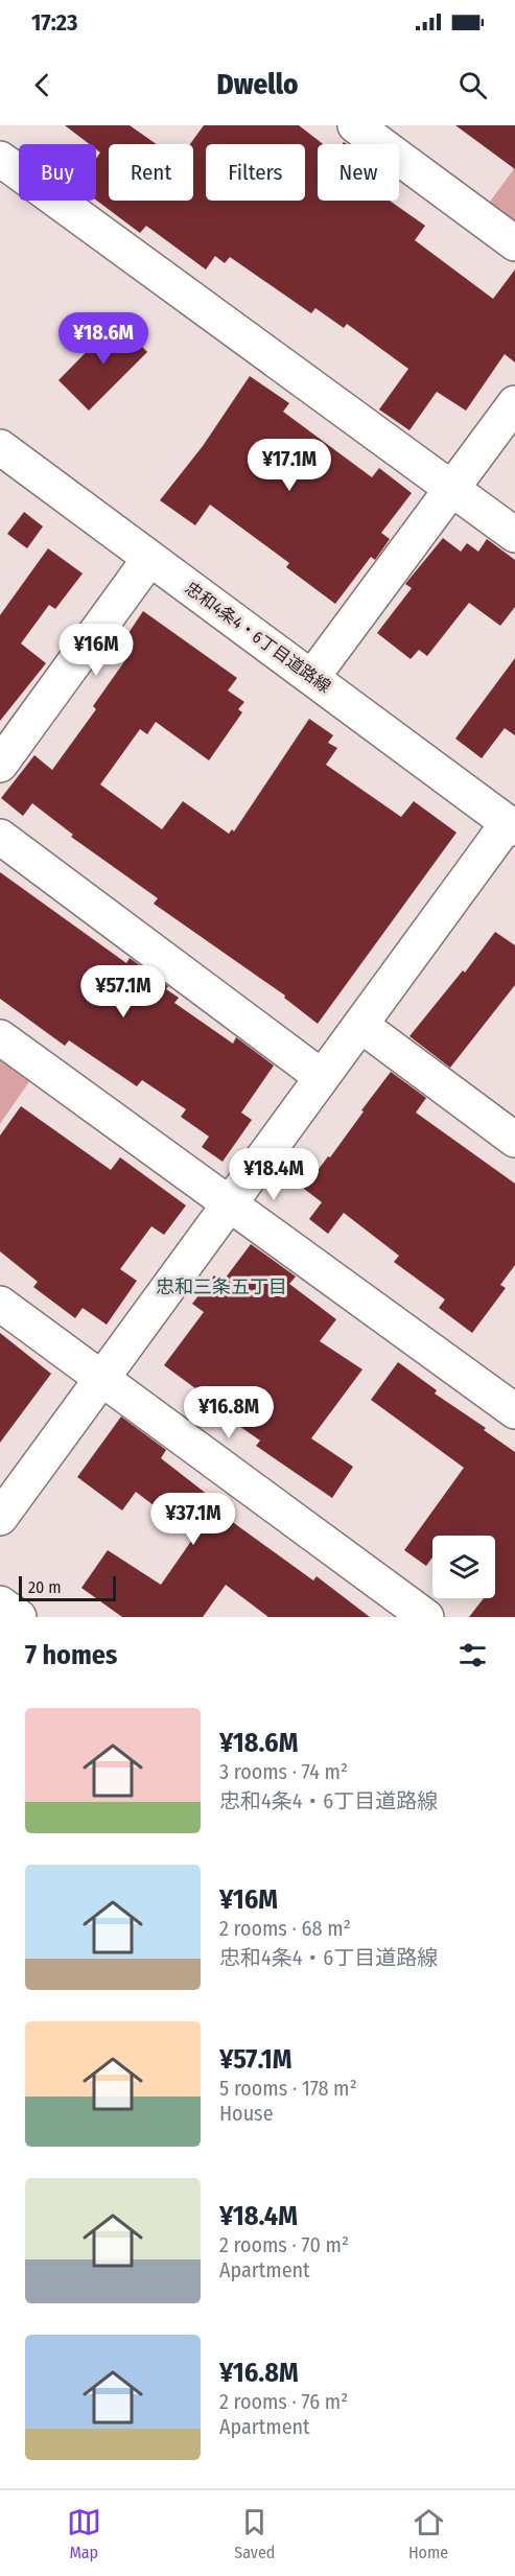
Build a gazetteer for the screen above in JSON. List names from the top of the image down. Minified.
{"streets":{"street":["忠和4条4・6丁目道路線"]},"districts":["忠和三条五丁目"],"scale_bar":"20 m","page":{"status":"17:23","header":"Dwello","chip":["Buy","Rent","Filters","New"],"price":["¥18.6M","¥17.1M","¥16M","¥57.1M","¥18.4M","¥16.8M","¥37.1M"],"scale":"20 m","heading":"7 homes","list":[{"name":"¥18.6M","note":"3 rooms · 74 m² · 忠和4条4・6丁目道路線"},{"name":"¥16M","note":"2 rooms · 68 m² · 忠和4条4・6丁目道路線"},{"name":"¥57.1M","note":"5 rooms · 178 m² · House"},{"name":"¥18.4M","note":"2 rooms · 70 m² · Apartment"},{"name":"¥16.8M","note":"2 rooms · 76 m² · Apartment"}],"tabs":["Map","Saved","Home"]}}
